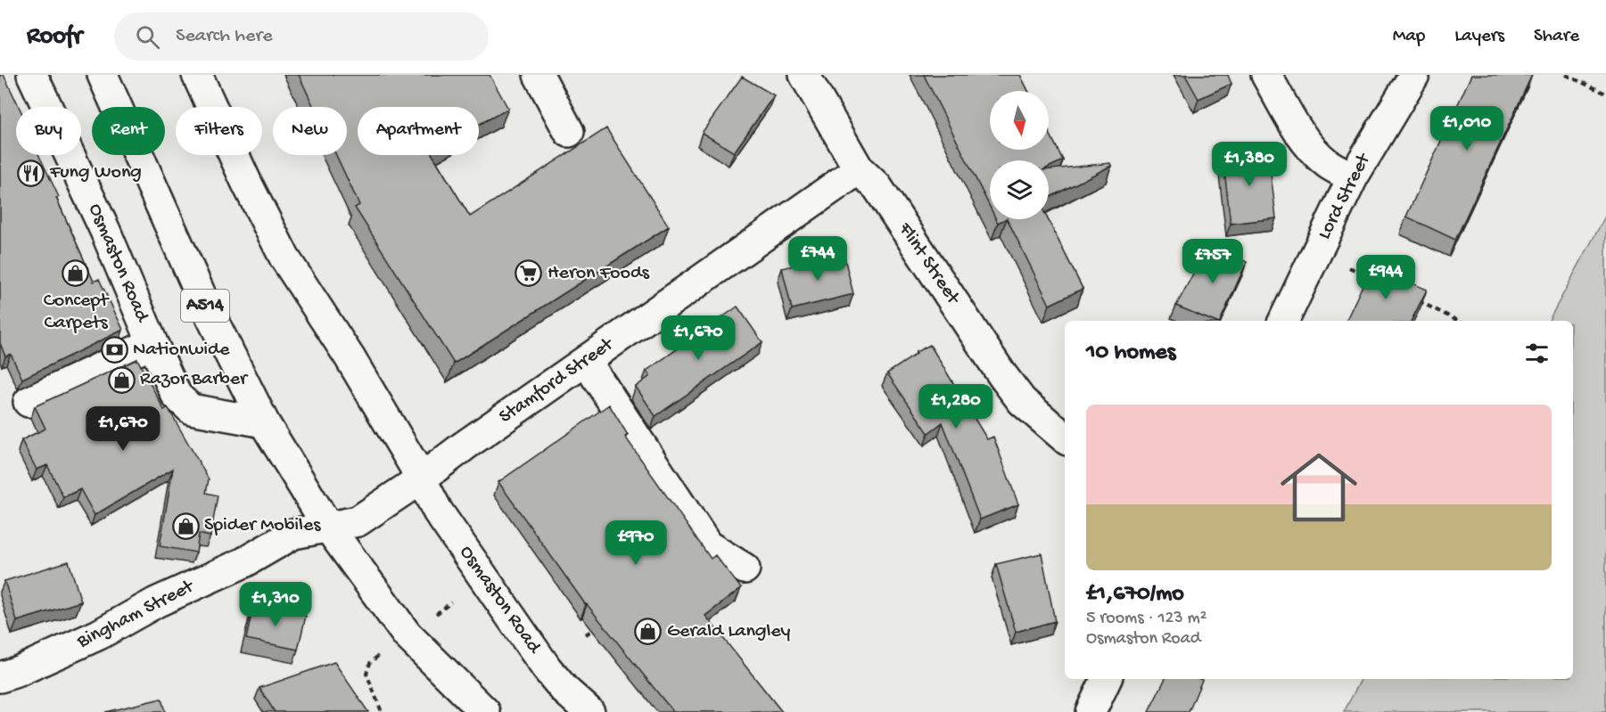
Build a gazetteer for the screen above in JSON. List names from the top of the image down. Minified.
{"streets":{"street":["Lord Street","Osmaston Road","Flint Street","A514","Stamford Street","Bingham Street"]},"crossings":[["Osmaston Road","A514"],["Osmaston Road","Stamford Street"],["Flint Street","Stamford Street"],["A514","Stamford Street"],["A514","Bingham Street"],["Stamford Street","Bingham Street"]],"places":{"restaurant":["Fung Wong"],"shop":["Concept Carpets","Razor Barber","Spider Mobiles","Gerald Langley"],"supermarket":["Heron Foods"],"bank":["Nationwide"]},"north":"bottom","page":{"header":"Roofr","search":"Search here","nav":["Map","Layers","Share"],"price":["£1,010","£1,380","£744","£757","£944","£1,670","£1,280","£1,670","£970","£1,310"],"chip":["Buy","Rent","Filters","New","Apartment"],"heading":"10 homes","list":[{"name":"£1,670/mo","note":"5 rooms · 123 m² · Osmaston Road"}]}}
